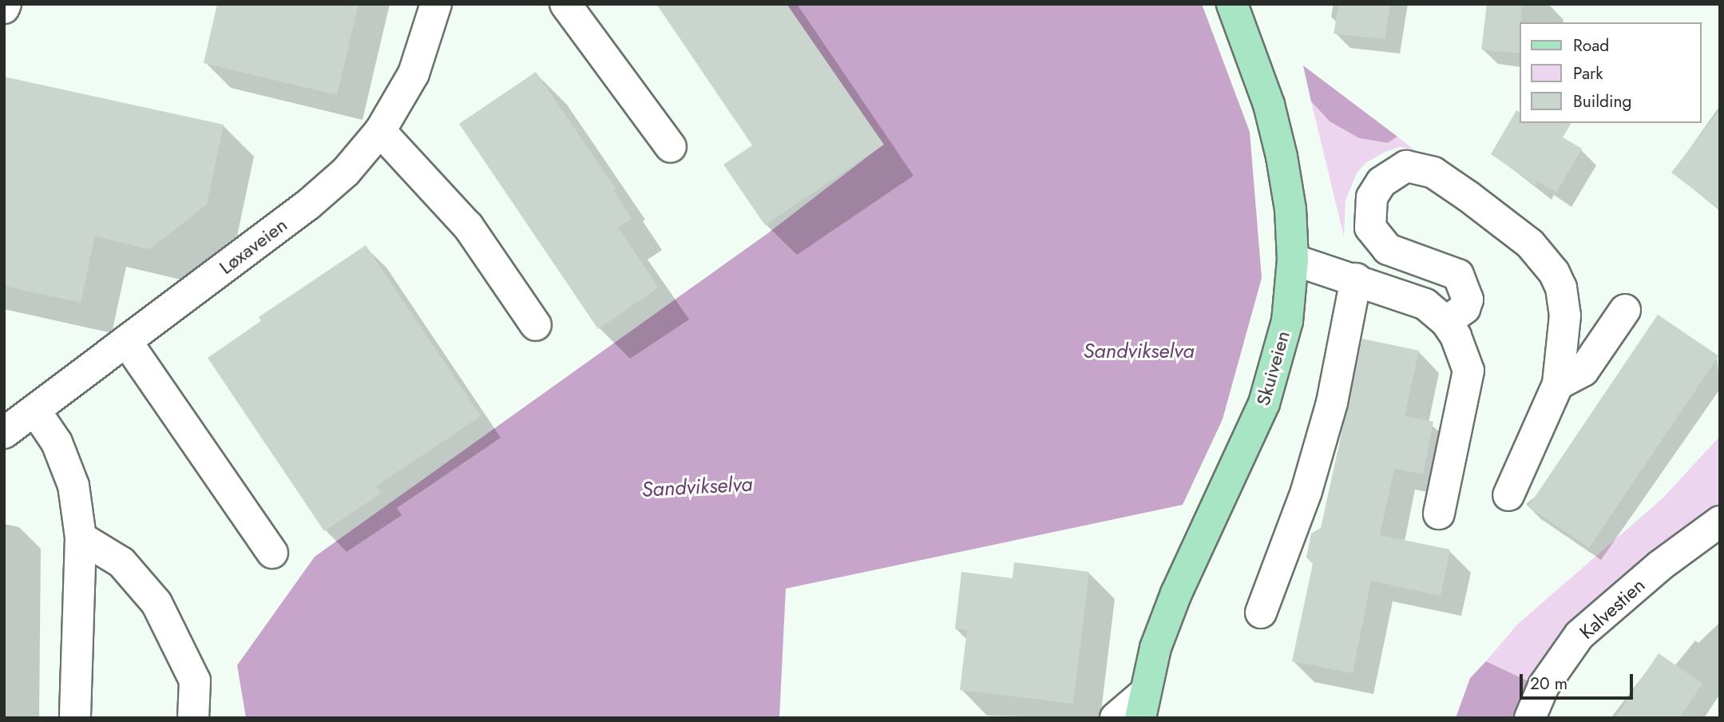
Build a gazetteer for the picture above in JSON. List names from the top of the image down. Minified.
{"streets":{"main road":["Skuiveien"],"street":["Løxaveien","Kalvestien"]},"water":["Sandvikselva"],"legend":["Road","Park","Building"],"scale_bar":"20 m"}
